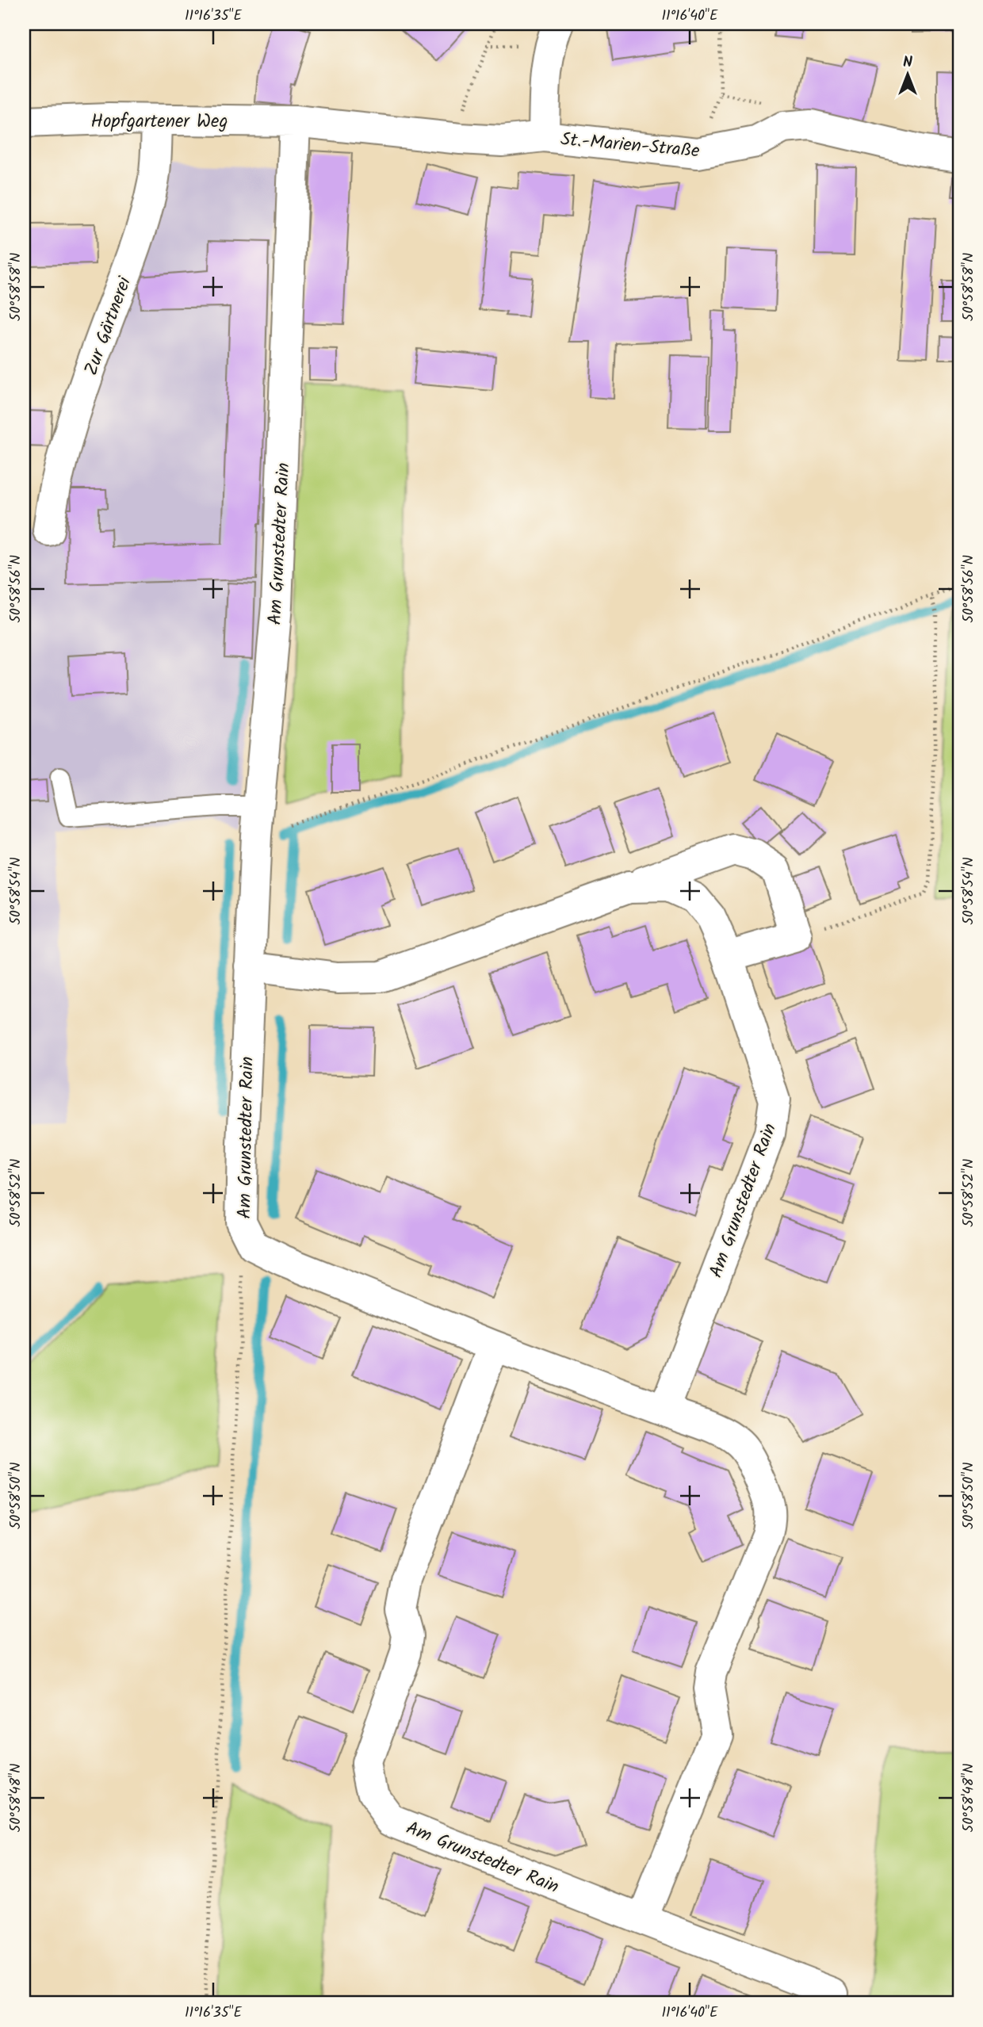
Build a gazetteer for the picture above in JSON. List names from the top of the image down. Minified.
{"streets":{"street":["Hopfgartener Weg","St.-Marien-Straße","Zur Gärtnerei","Am Grunstedter Rain"]},"crossings":[["Hopfgartener Weg","St.-Marien-Straße"],["Hopfgartener Weg","Zur Gärtnerei"],["Hopfgartener Weg","Am Grunstedter Rain"],["St.-Marien-Straße","Am Grunstedter Rain"]],"north":"top","coordinates":["11°16'35\"E","11°16'40\"E","50°58'58\"N","50°58'56\"N","50°58'54\"N","50°58'52\"N","50°58'50\"N","50°58'48\"N"]}
